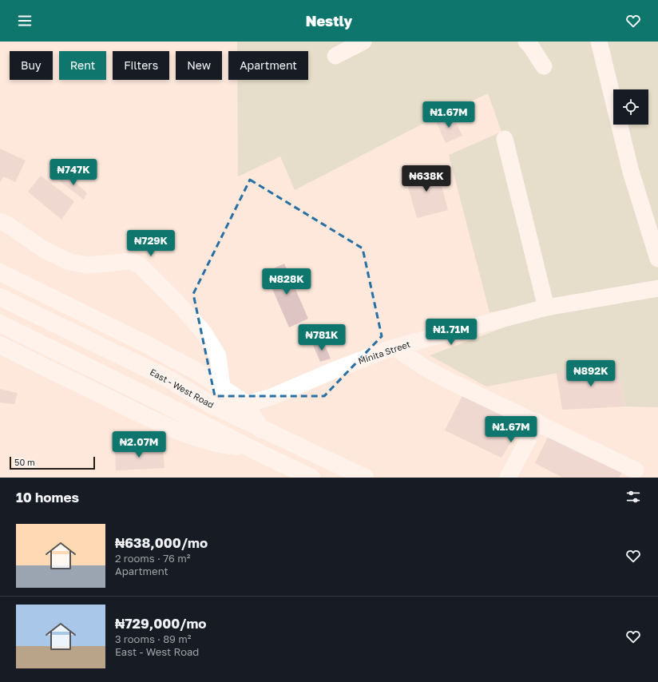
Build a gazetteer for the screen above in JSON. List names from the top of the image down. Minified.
{"streets":{"main road":["East - West Road"],"street":["Minita Street"]},"scale_bar":"50 m","page":{"header":"Nestly","chip":["Buy","Rent","Filters","New","Apartment"],"price":["₦1.67M","₦747K","₦638K","₦729K","₦828K","₦1.71M","₦781K","₦892K","₦1.67M","₦2.07M"],"scale":"50 m","heading":"10 homes","list":[{"name":"₦638,000/mo","note":"2 rooms · 76 m² · Apartment"},{"name":"₦729,000/mo","note":"3 rooms · 89 m² · East - West Road"}]}}
